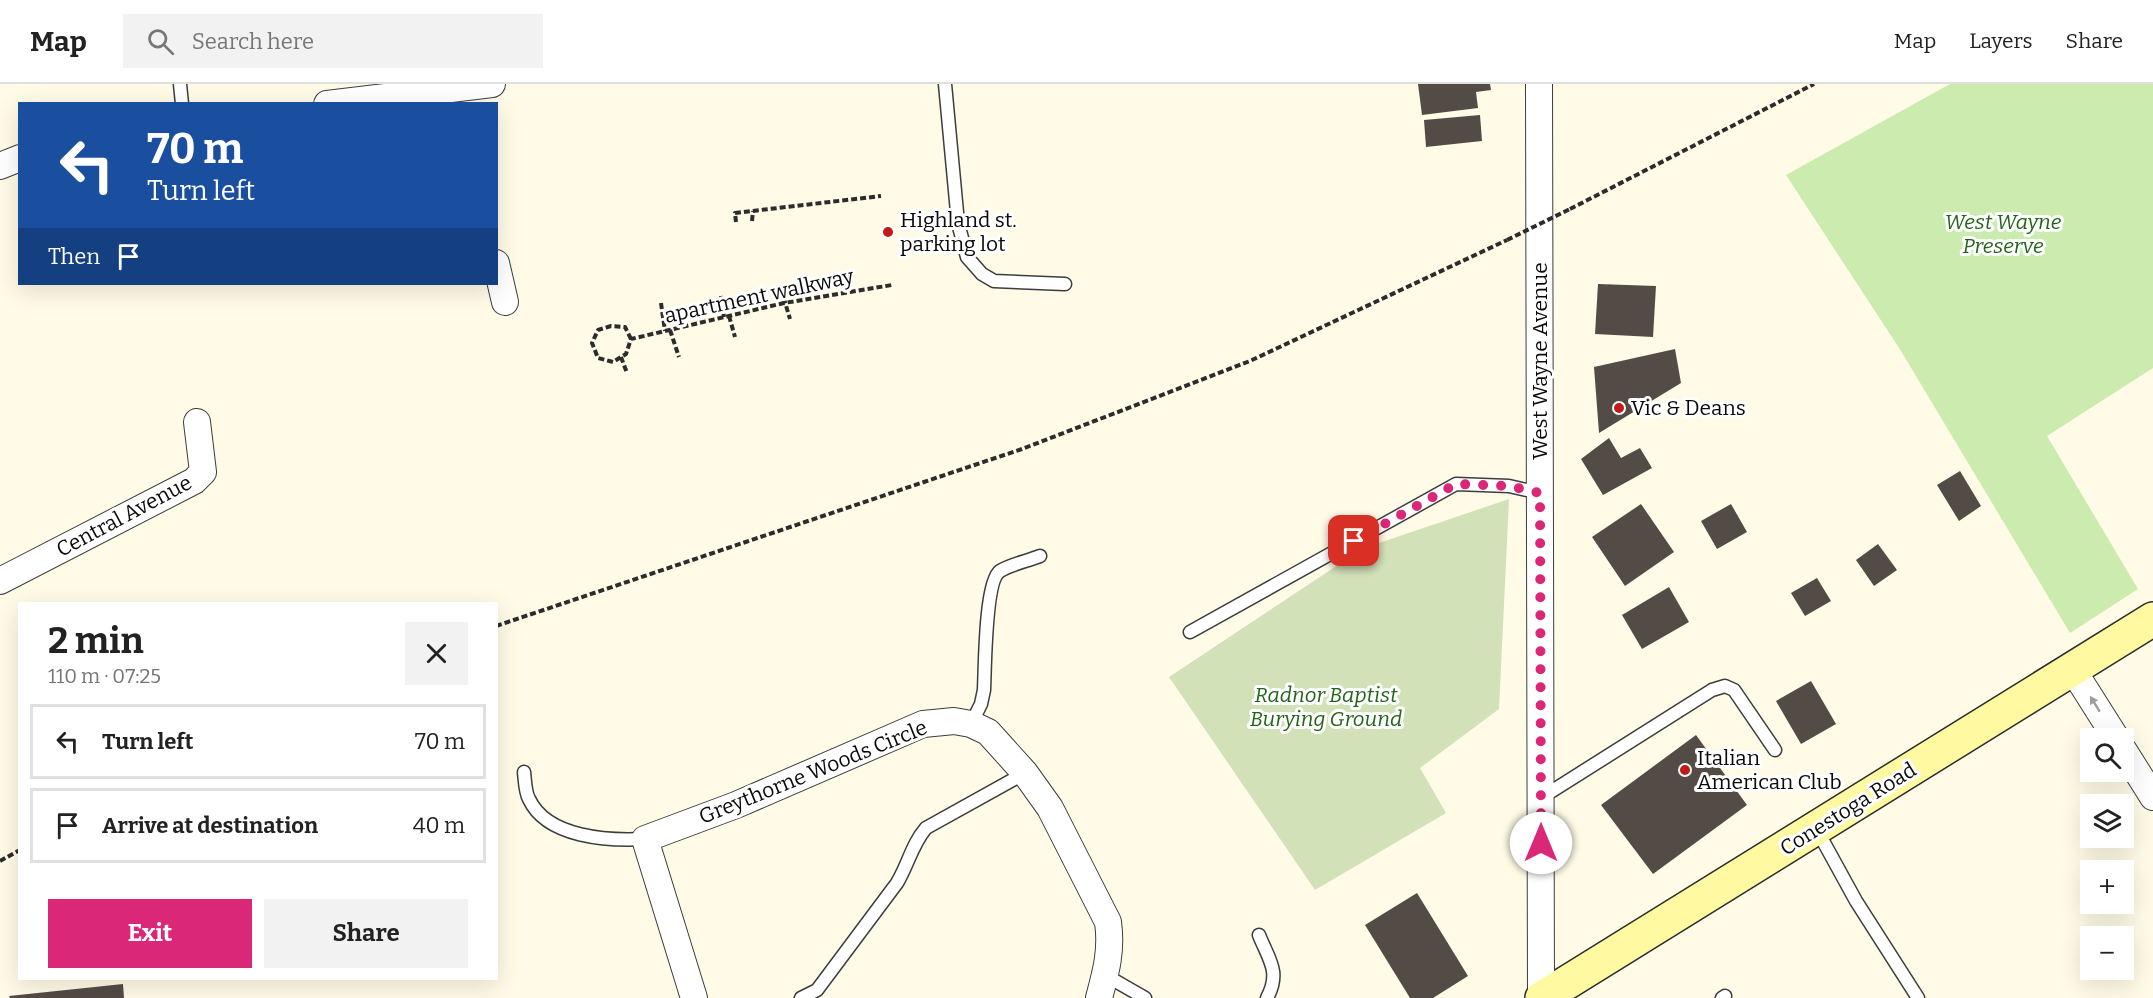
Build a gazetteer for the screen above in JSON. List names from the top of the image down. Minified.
{"streets":{"main road":["Conestoga Road"],"street":["West Wayne Avenue","Central Avenue","Greythorne Woods Circle"],"path":["apartment walkway"]},"crossings":[["West Wayne Avenue","Conestoga Road"]],"parks":["West Wayne Preserve","Radnor Baptist Burying Ground"],"places":["Highland st. parking lot","Vic & Deans","Italian American Club"],"page":{"header":"Map","search":"Search here","nav":["Map","Layers","Share"],"turn":["70 m","Turn left"],"then":"Then","heading":["2 min","110 m · 07:25"],"list":[{"name":"Turn left","value":"70 m"},{"name":"Arrive at destination","value":"40 m"}],"map_buttons":["+","−"],"buttons":["Exit","Share"]}}
